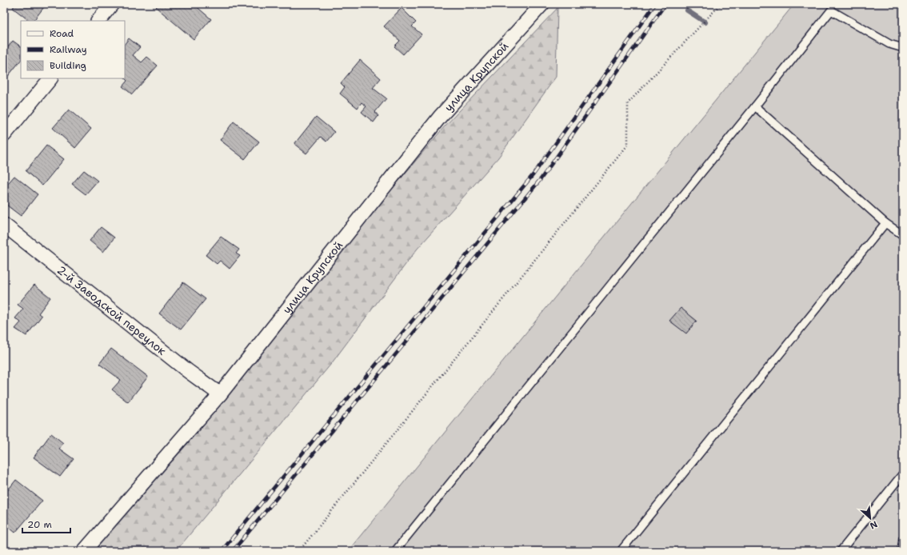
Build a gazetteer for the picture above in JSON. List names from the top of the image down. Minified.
{"streets":{"street":["улица Крупской","2-й Заводской переулок"]},"crossings":[["улица Крупской","2-й Заводской переулок"]],"legend":["Road","Railway","Building"],"scale_bar":"20 m","north":"bottom right"}
